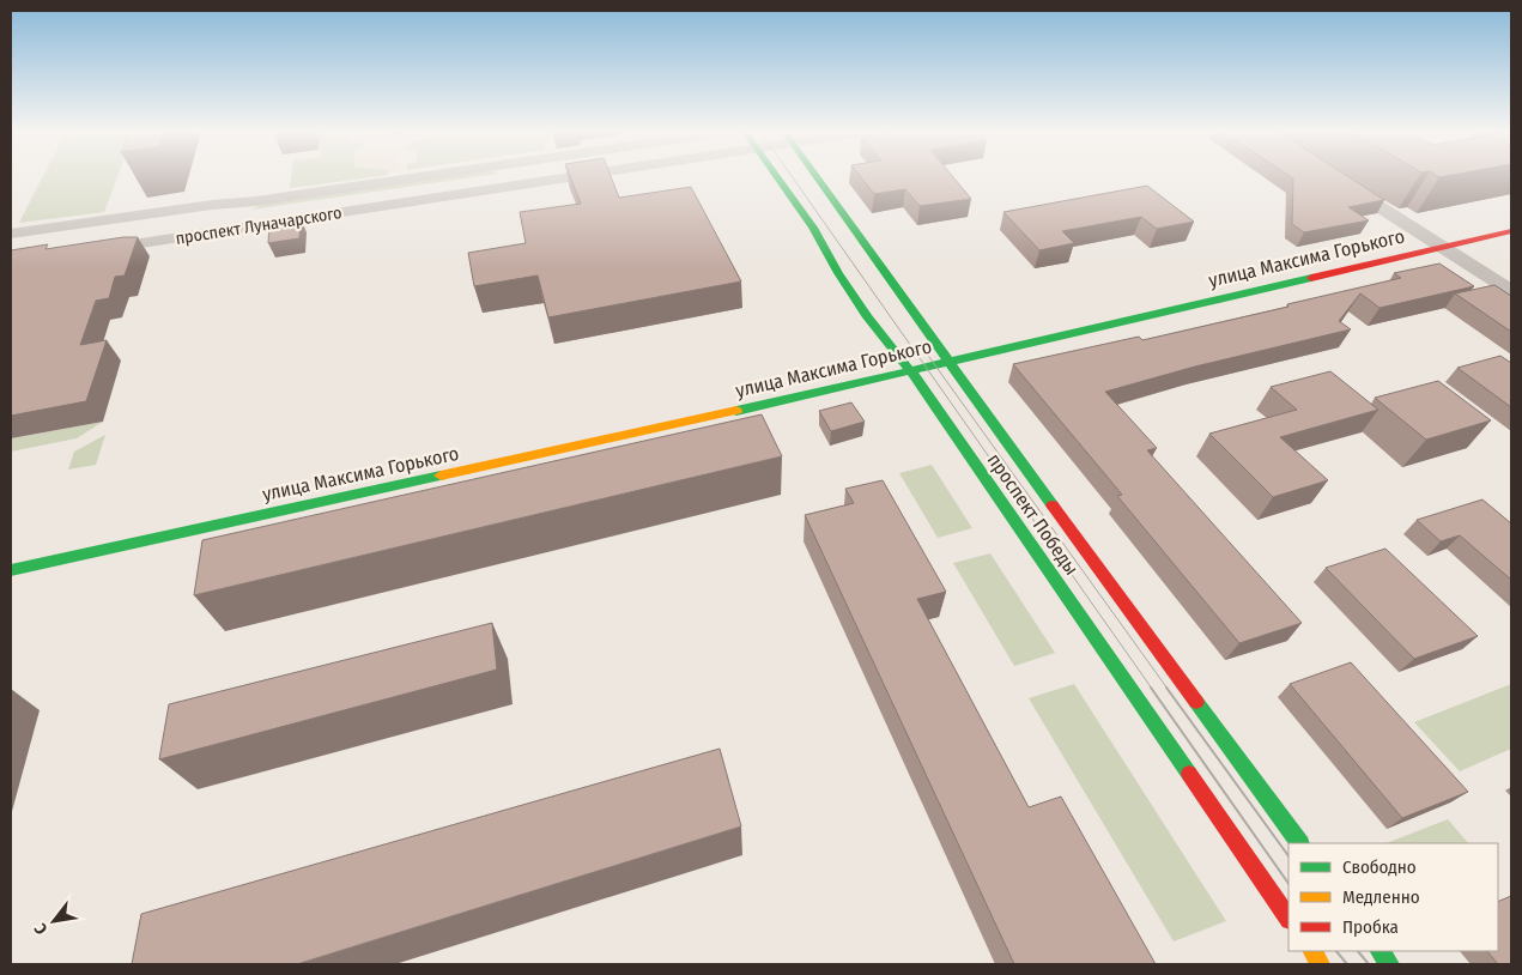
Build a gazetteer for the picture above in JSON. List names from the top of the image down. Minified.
{"streets":{"main road":["улица Максима Горького","проспект Победы"],"street":["проспект Луначарского"]},"crossings":[["улица Максима Горького","проспект Победы"]],"legend":["Свободно","Медленно","Пробка"],"north":"bottom left"}
